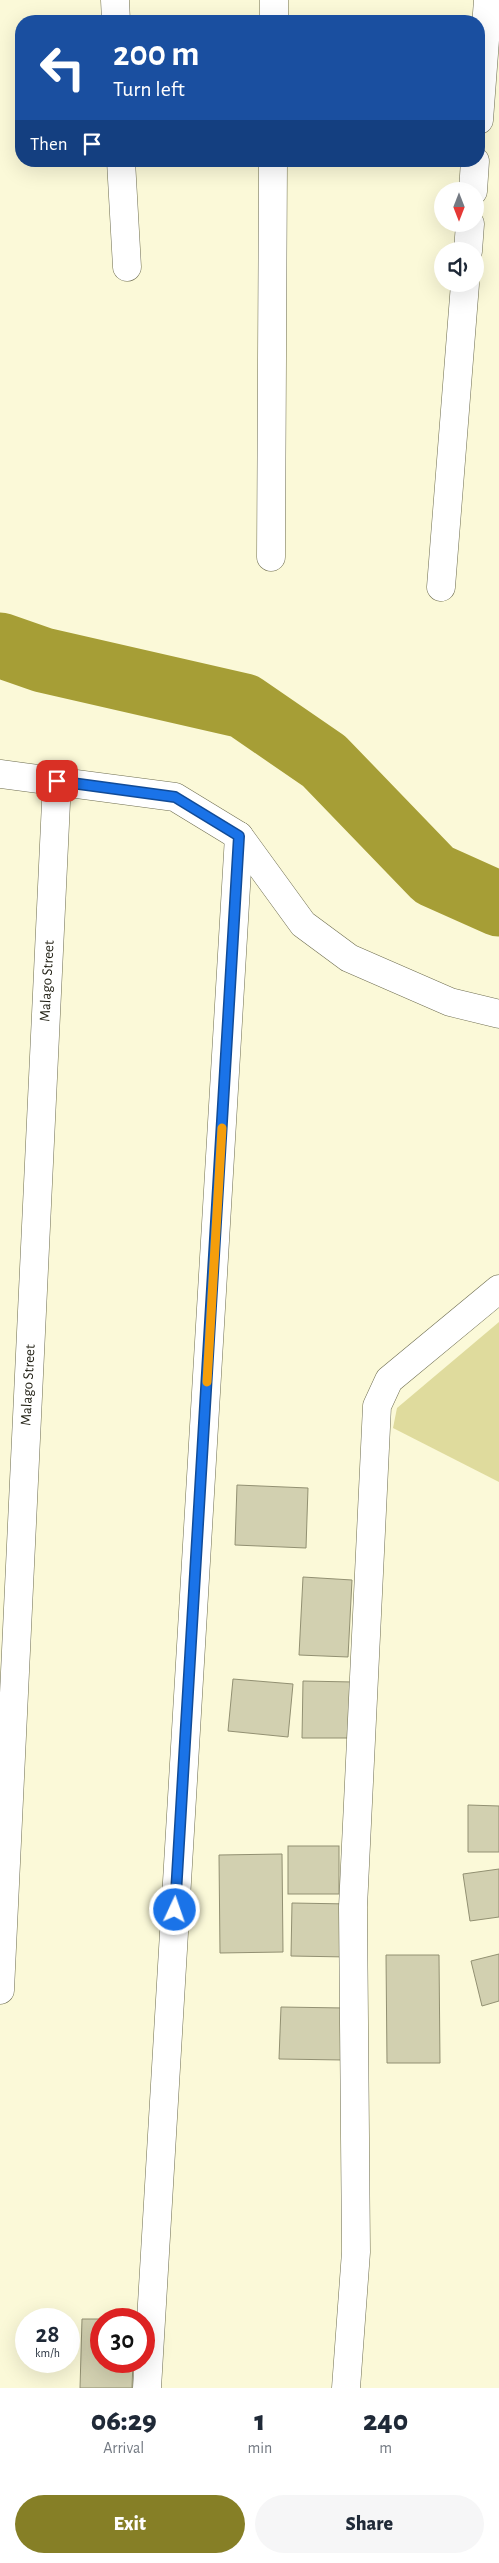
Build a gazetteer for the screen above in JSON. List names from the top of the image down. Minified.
{"streets":{"street":["Malago Street"]},"north":"bottom","page":{"turn":["200 m","Turn left"],"then":"Then","speed":"28 km/h","limit":"30","eta":["06:29","Arrival","1","min","240","m"],"buttons":["Exit","Share"]}}
